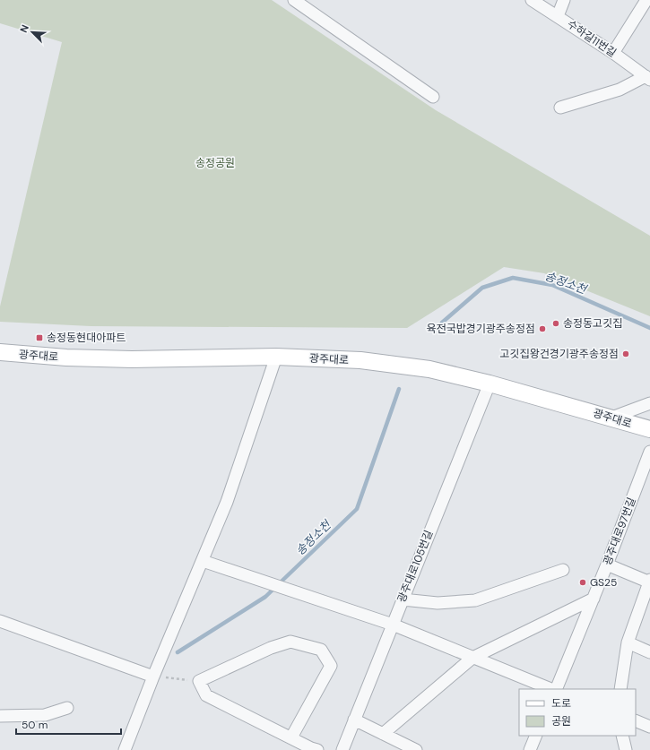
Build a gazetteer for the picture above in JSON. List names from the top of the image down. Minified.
{"streets":{"street":["수하길11번길","광주대로","광주대로97번길","광주대로105번길"]},"crossings":[["광주대로","광주대로105번길"]],"water":["송정소천"],"parks":["송정공원"],"places":{"other":["송정동고깃집","육전국밥경기광주송정점","고깃집왕건경기광주송정점","GS25"],"transit":["송정동현대아파트"]},"legend":["도로","공원"],"scale_bar":"50 m","north":"top left"}
